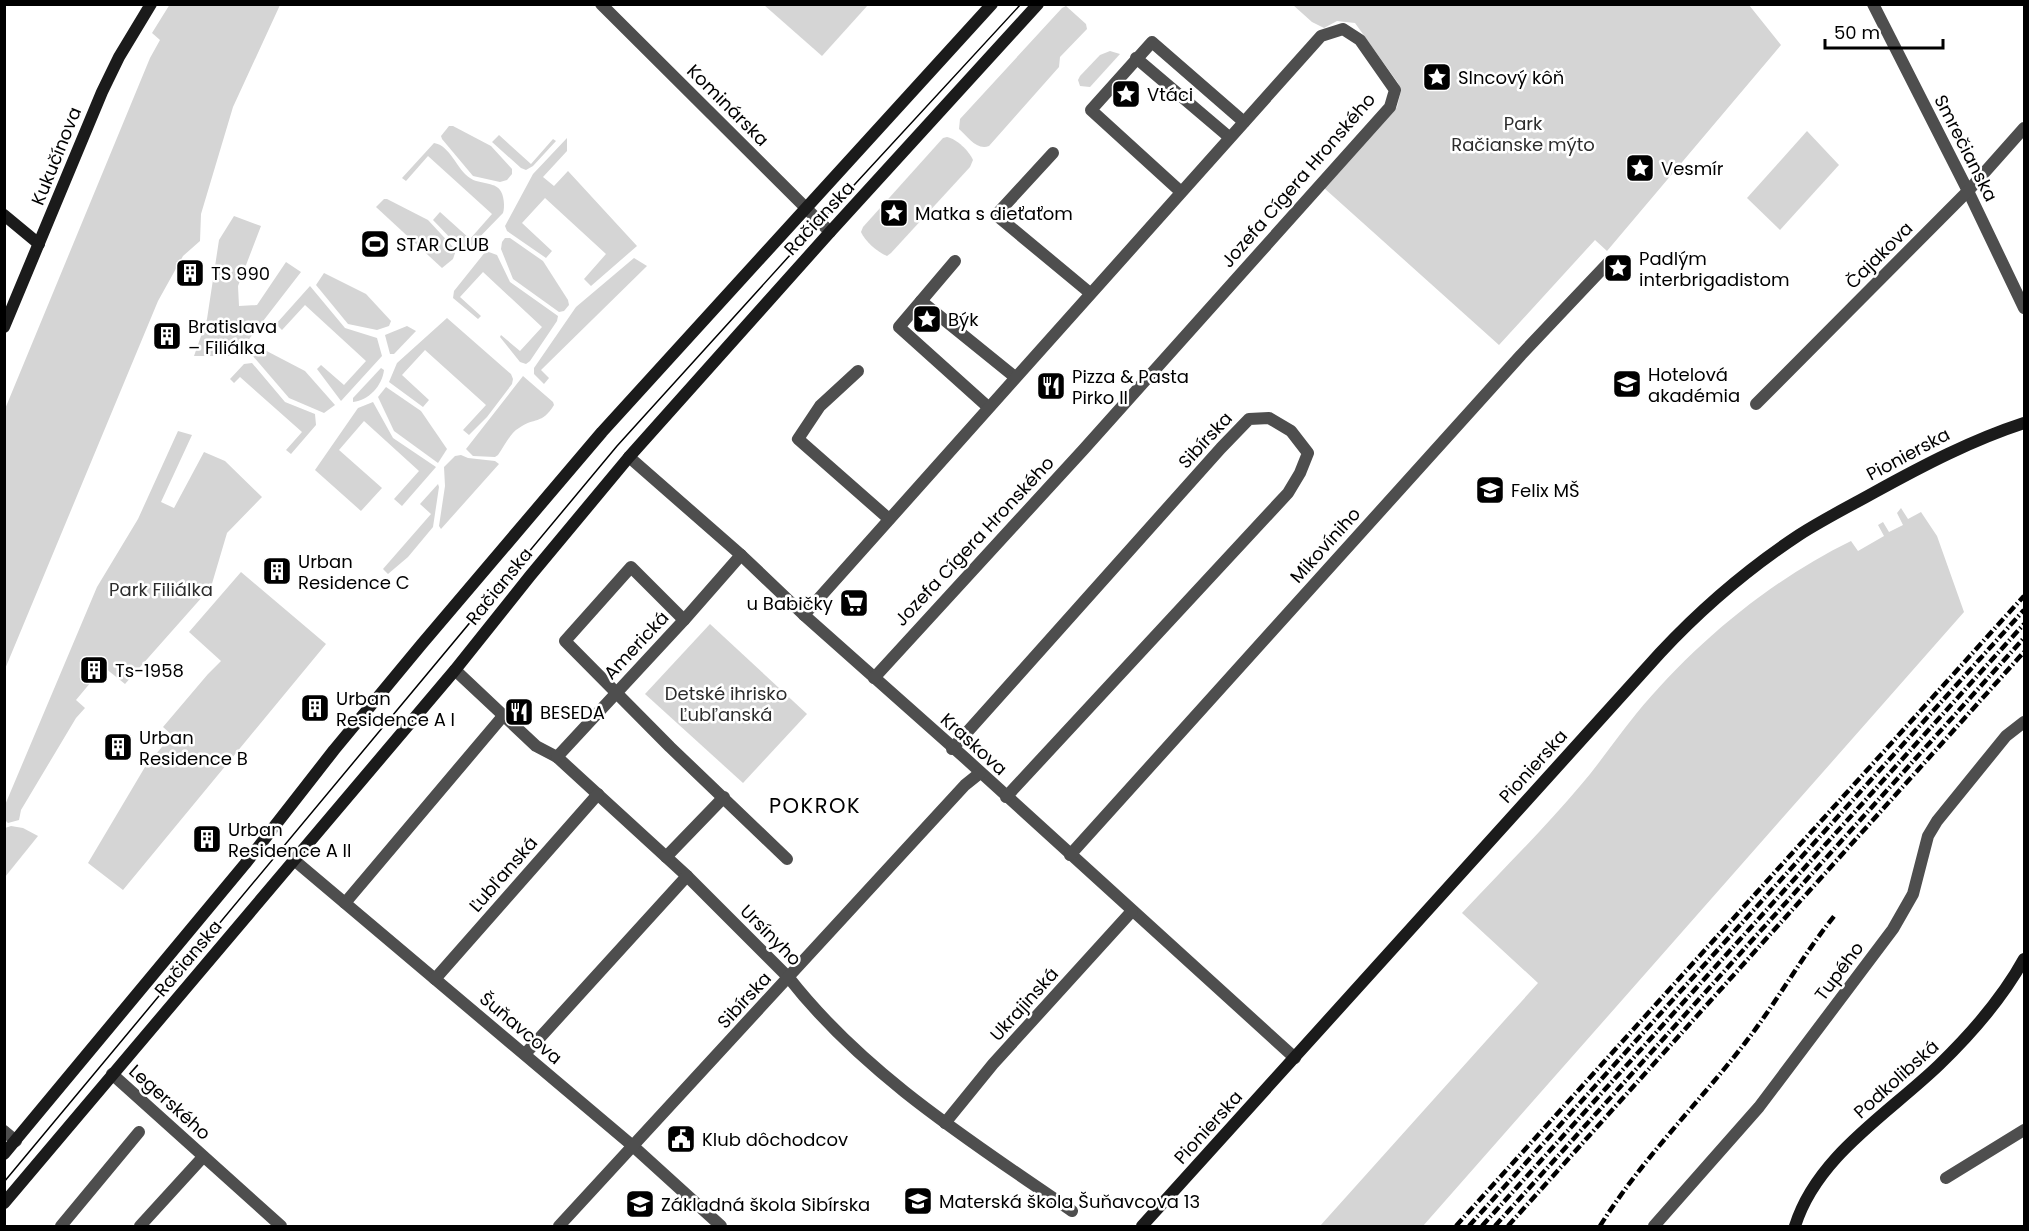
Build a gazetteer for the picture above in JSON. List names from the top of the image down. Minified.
{"streets":{"main road":["Kukučínova","Račianska","Pionierska","Podkolibská"],"street":["Kominárska","Smrečianska","Jozefa Cígera Hronského","Čajakova","Sibírska","Mikovíniho","Americká","Kraskova","Ľubľanská","Ursínyho","Tupého","Ukrajinská","Šuňavcova","Legerského"]},"crossings":[["Kominárska","Račianska"],["Smrečianska","Čajakova"],["Jozefa Cígera Hronského","Kraskova"],["Račianska","Kraskova"],["Račianska","Ursínyho"],["Račianska","Šuňavcova"],["Račianska","Legerského"],["Sibírska","Kraskova"],["Sibírska","Ursínyho"],["Sibírska","Šuňavcova"],["Pionierska","Kraskova"],["Mikovíniho","Kraskova"],["Americká","Kraskova"],["Americká","Ursínyho"],["Kraskova","Ukrajinská"],["Ľubľanská","Ursínyho"],["Ľubľanská","Šuňavcova"],["Ursínyho","Ukrajinská"]],"districts":["POKROK"],"parks":["Park Račianske mýto","Park Filiálka","Detské ihrisko Ľubľanská"],"places":{"place":["Slncový kôň","Vtáci","Vesmír","Matka s dieťaťom","Padlým interbrigadistom","Býk"],"sports":["STAR CLUB"],"building":["TS 990","Bratislava – Filiálka","Urban Residence C","Ts-1958","Urban Residence A I","Urban Residence B","Urban Residence A II"],"school or university":["Hotelová akadémia","Felix MŠ","Materská škola Šuňavcova 13","Základná škola Sibírska"],"restaurant":["Pizza & Pasta Pirko II","BESEDA"],"supermarket":["u Babičky"],"public building":["Klub dôchodcov"]},"scale_bar":"50 m"}
